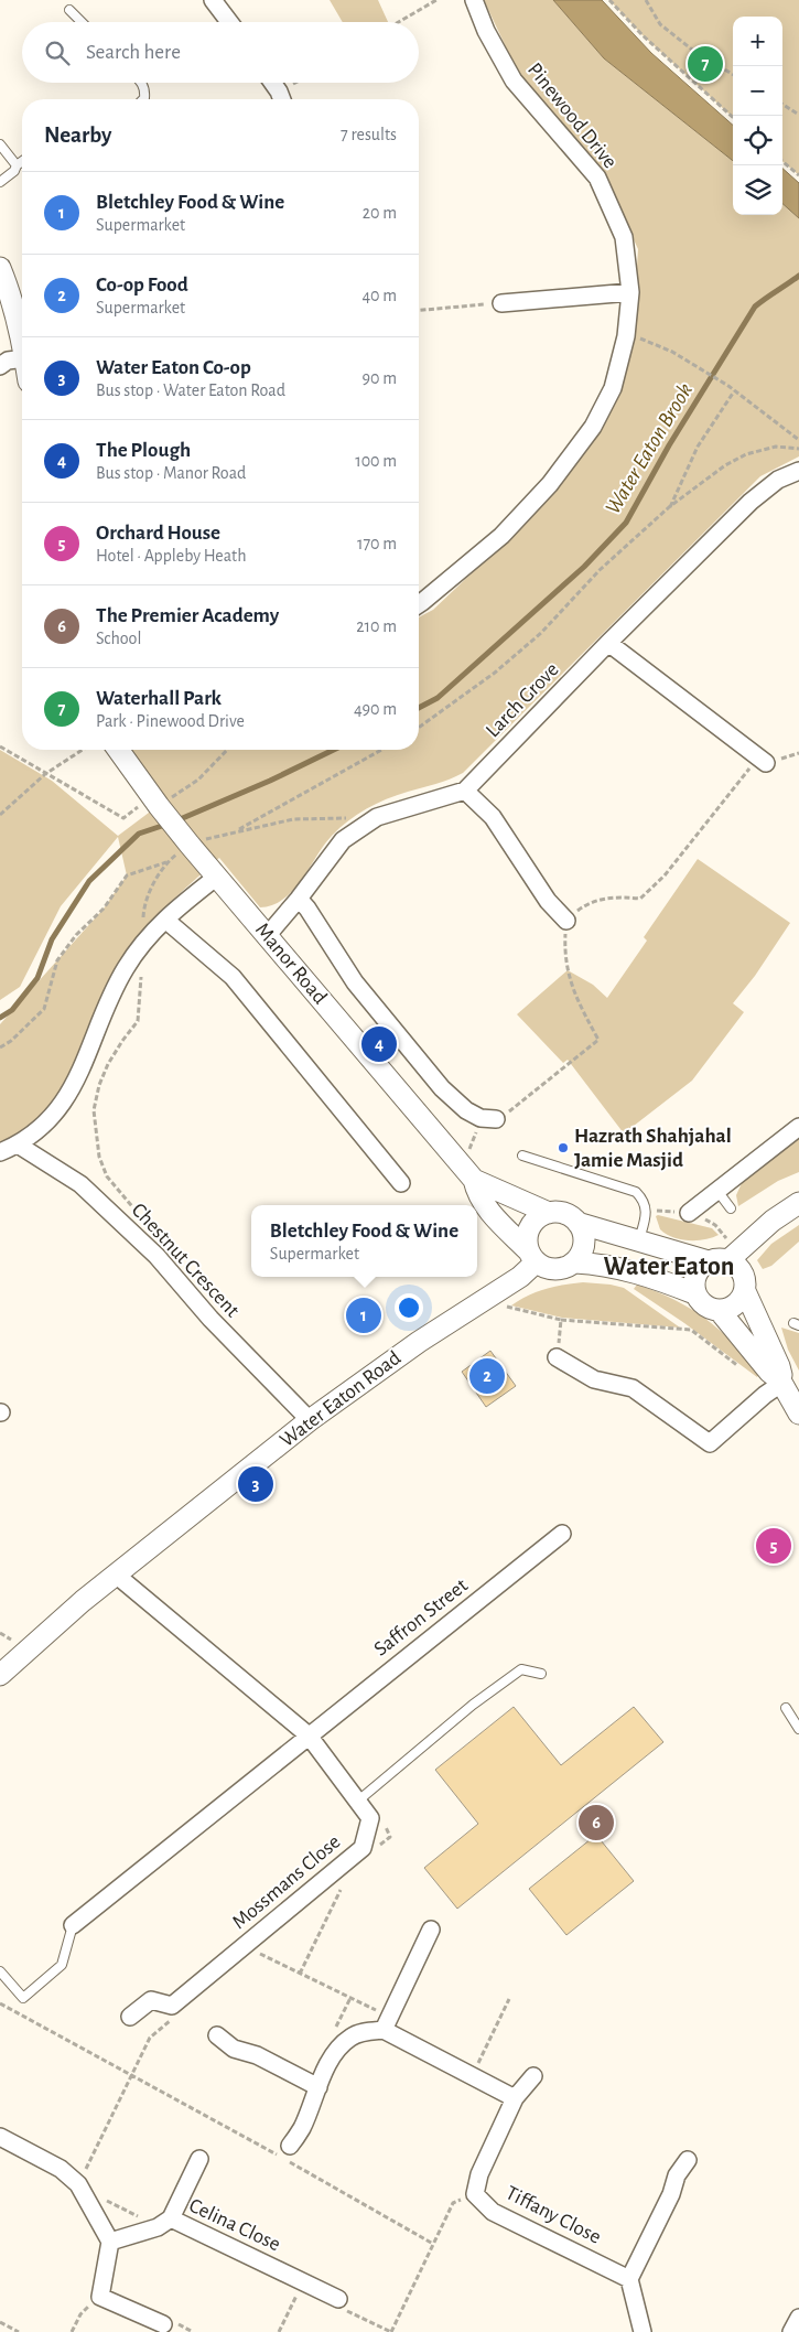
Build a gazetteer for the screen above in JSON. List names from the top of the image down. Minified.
{"streets":{"street":["Pinewood Drive","Larch Grove","Manor Road","Chestnut Crescent","Water Eaton Road","Saffron Street","Mossmans Close","Tiffany Close","Celina Close"]},"crossings":[["Larch Grove","Manor Road"],["Manor Road","Water Eaton Road"],["Chestnut Crescent","Water Eaton Road"],["Saffron Street","Mossmans Close"]],"districts":["Water Eaton"],"water":["Water Eaton Brook"],"places":["Hazrath Shahjahal Jamie Masjid"],"page":{"map_buttons":["+","−"],"search":"Search here","pins":["7","4","1","2","3","5","6"],"heading":["Nearby","7 results"],"list":[{"mark":"1","name":"Bletchley Food & Wine","note":"Supermarket","value":"20 m"},{"mark":"2","name":"Co-op Food","note":"Supermarket","value":"40 m"},{"mark":"3","name":"Water Eaton Co-op","note":"Bus stop · Water Eaton Road","value":"90 m"},{"mark":"4","name":"The Plough","note":"Bus stop · Manor Road","value":"100 m"},{"mark":"5","name":"Orchard House","note":"Hotel · Appleby Heath","value":"170 m"},{"mark":"6","name":"The Premier Academy","note":"School","value":"210 m"},{"mark":"7","name":"Waterhall Park","note":"Park · Pinewood Drive","value":"490 m"}],"popup":["Bletchley Food & Wine","Supermarket"]}}
